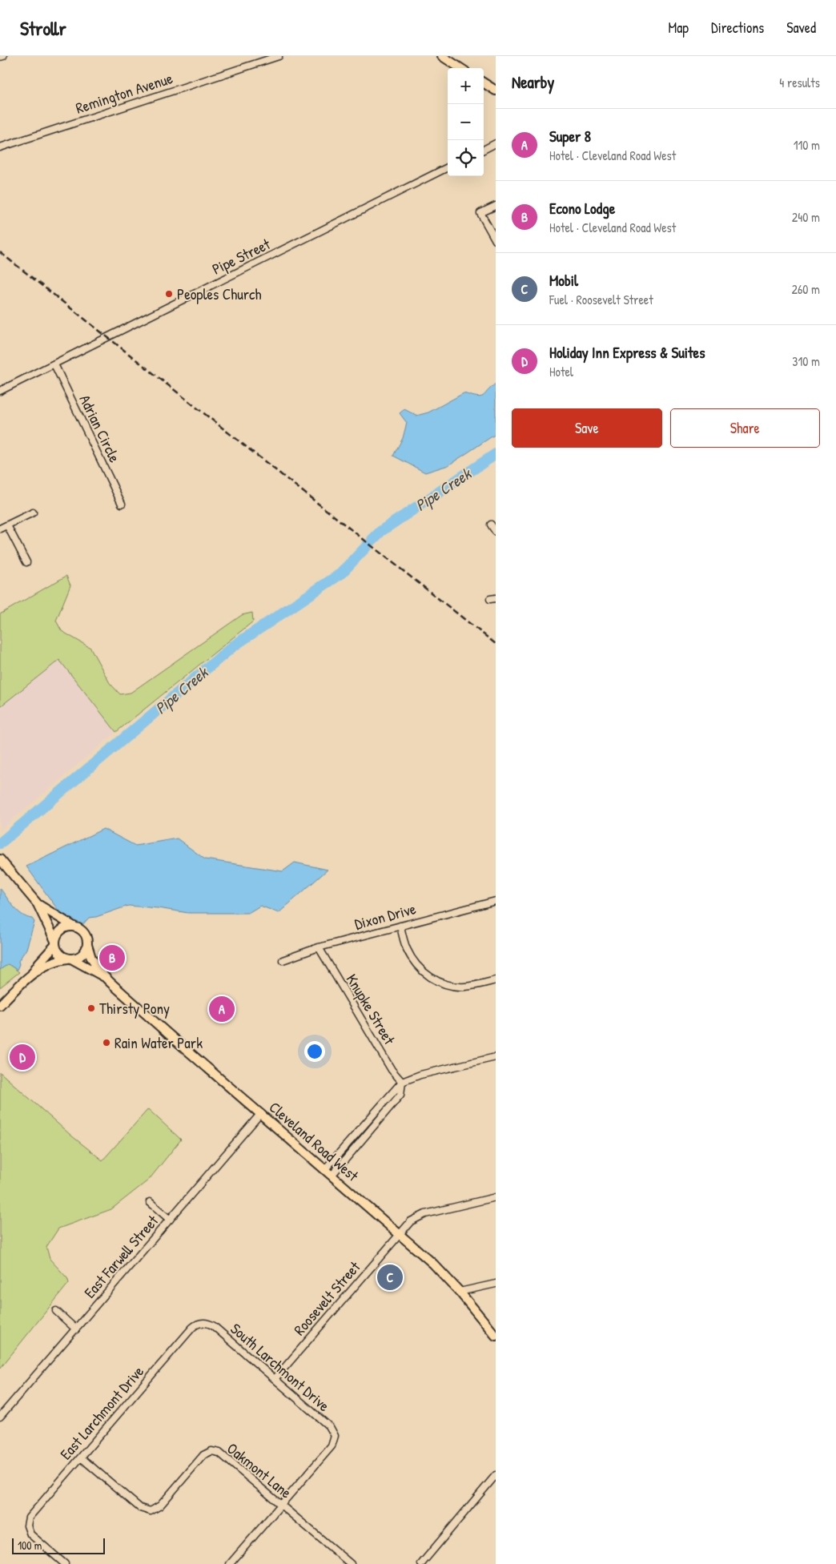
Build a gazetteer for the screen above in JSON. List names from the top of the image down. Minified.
{"streets":{"main road":["Cleveland Road West"],"street":["Remington Avenue","Pipe Street","Adrian Circle","Dixon Drive","Knupke Street","East Farwell Street","Roosevelt Street","South Larchmont Drive","East Larchmont Drive","Oakmont Lane"]},"crossings":[["Pipe Street","Adrian Circle"],["Dixon Drive","Knupke Street"],["Cleveland Road West","East Farwell Street"],["Cleveland Road West","Roosevelt Street"],["Roosevelt Street","South Larchmont Drive"],["South Larchmont Drive","East Larchmont Drive"],["South Larchmont Drive","Oakmont Lane"],["East Larchmont Drive","Oakmont Lane"]],"water":["Pipe Creek"],"places":["Peoples Church","Thirsty Pony","Rain Water Park"],"scale_bar":"100 m","page":{"header":"Strollr","nav":["Map","Directions","Saved"],"heading":["Nearby","4 results"],"map_buttons":["+","−"],"list":[{"mark":"A","name":"Super 8","note":"Hotel · Cleveland Road West","value":"110 m"},{"mark":"B","name":"Econo Lodge","note":"Hotel · Cleveland Road West","value":"240 m"},{"mark":"C","name":"Mobil","note":"Fuel · Roosevelt Street","value":"260 m"},{"mark":"D","name":"Holiday Inn Express & Suites","note":"Hotel","value":"310 m"}],"buttons":["Save","Share"],"pins":["B","A","D","C"],"scale":"100 m"}}
